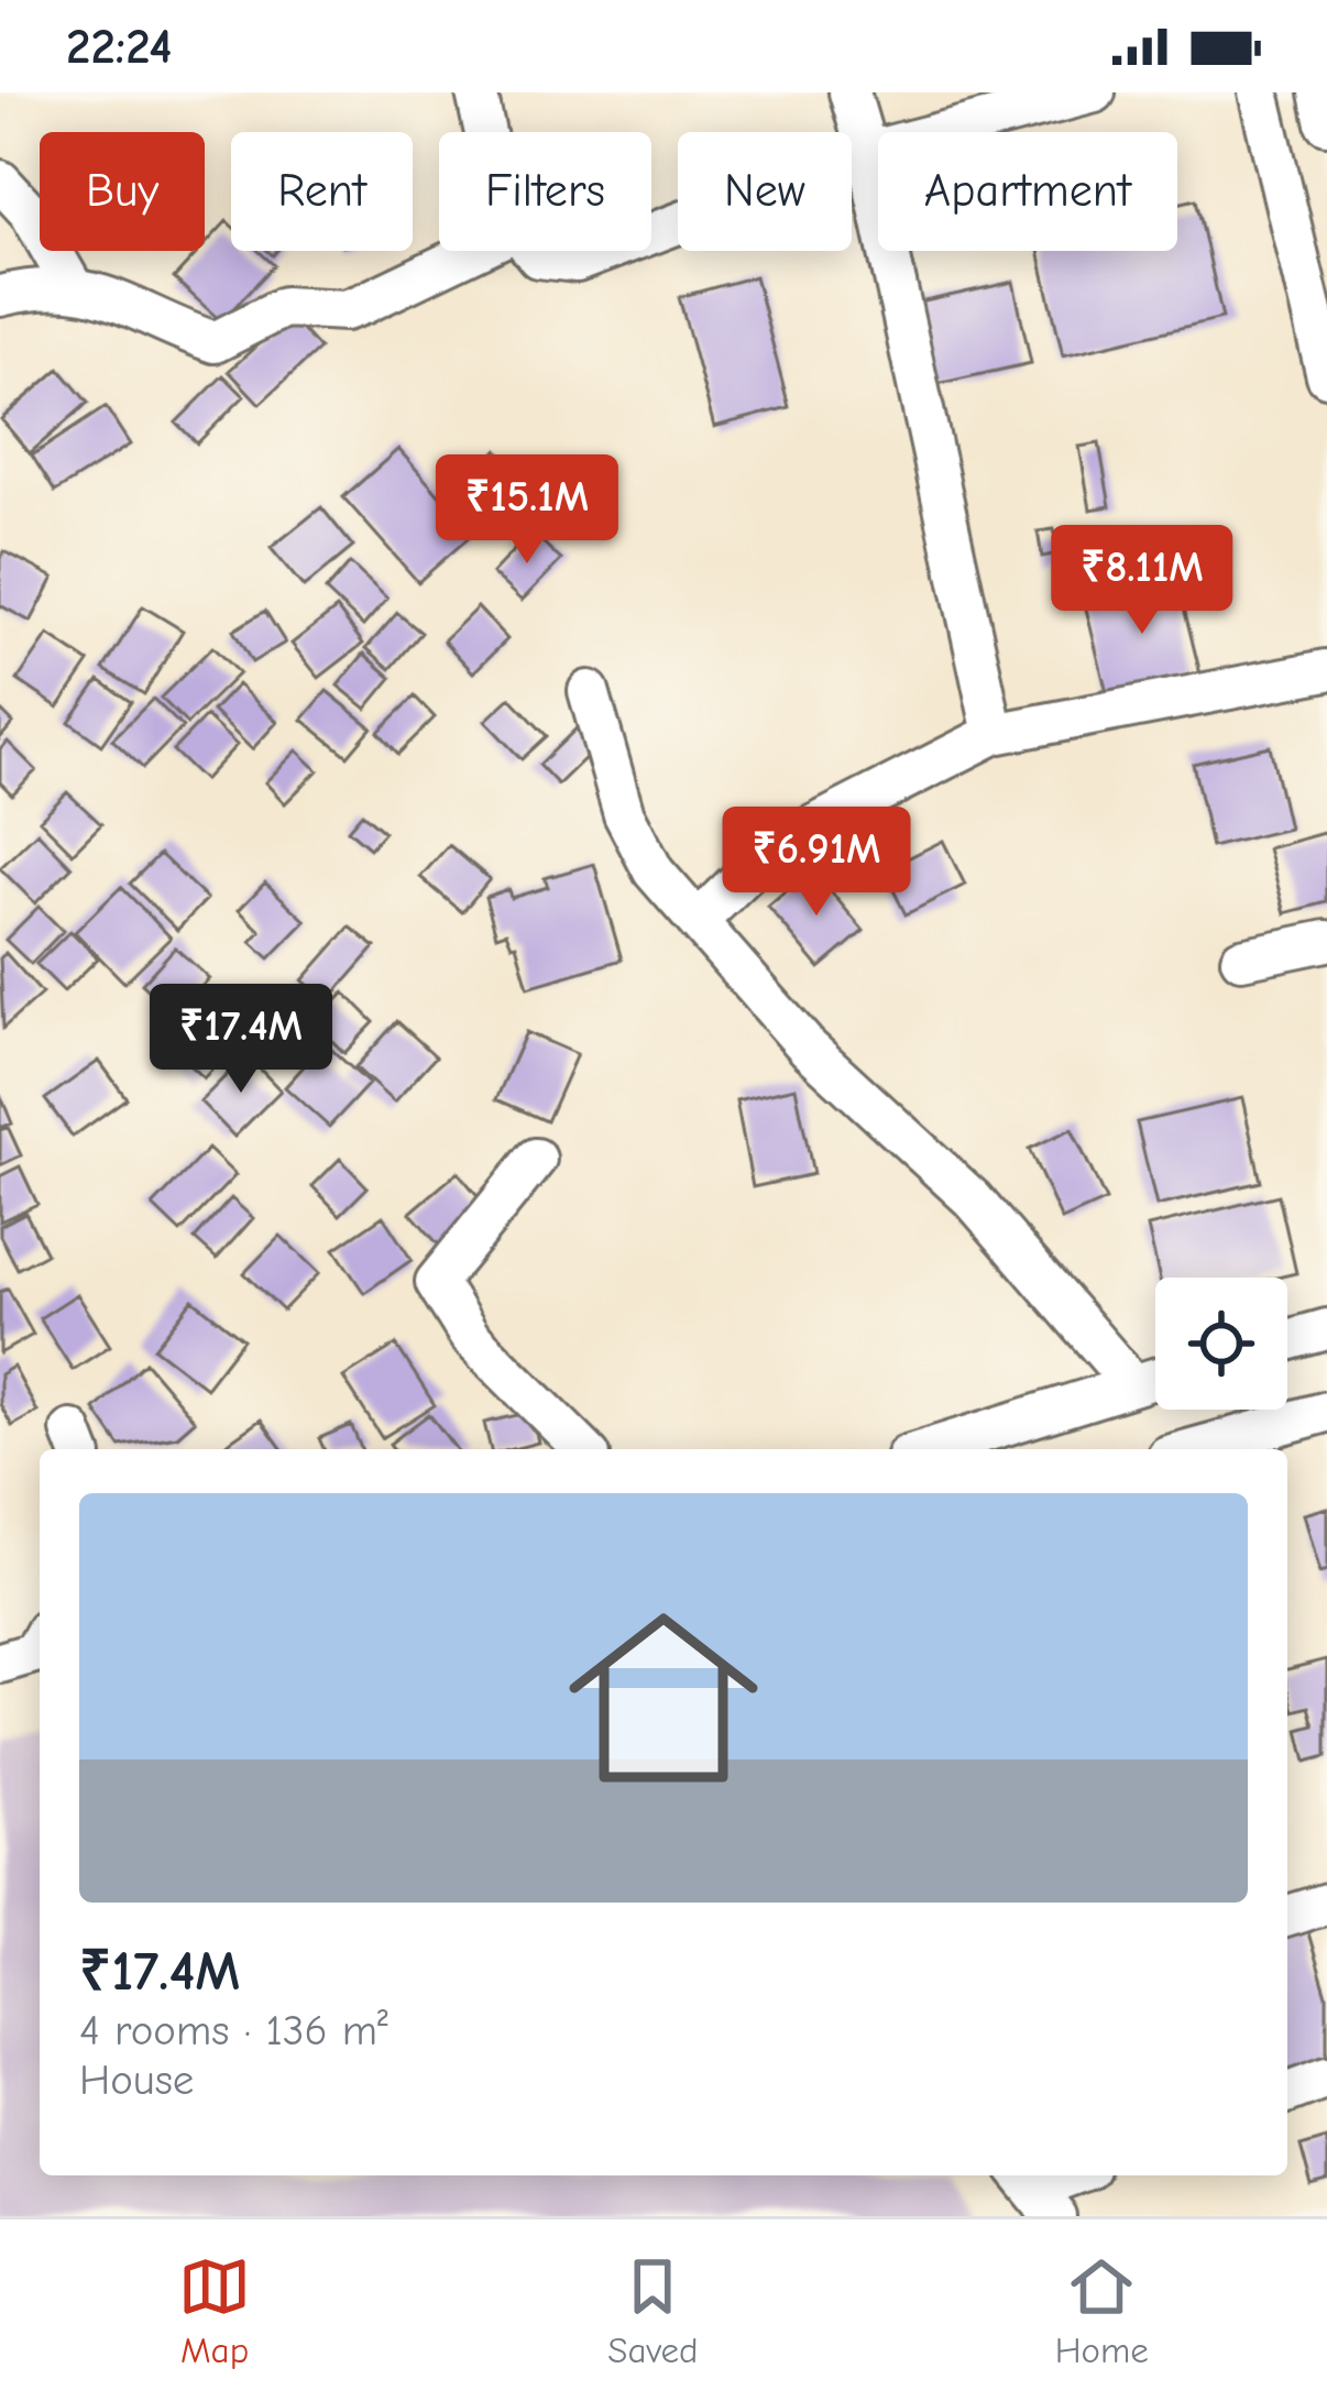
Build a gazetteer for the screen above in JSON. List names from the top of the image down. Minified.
{"page":{"status":"22:24","chip":["Buy","Rent","Filters","New","Apartment"],"price":["₹15.1M","₹8.11M","₹6.91M","₹17.4M"],"list":[{"name":"₹17.4M","note":"4 rooms · 136 m² · House"}],"tabs":["Map","Saved","Home"]}}
